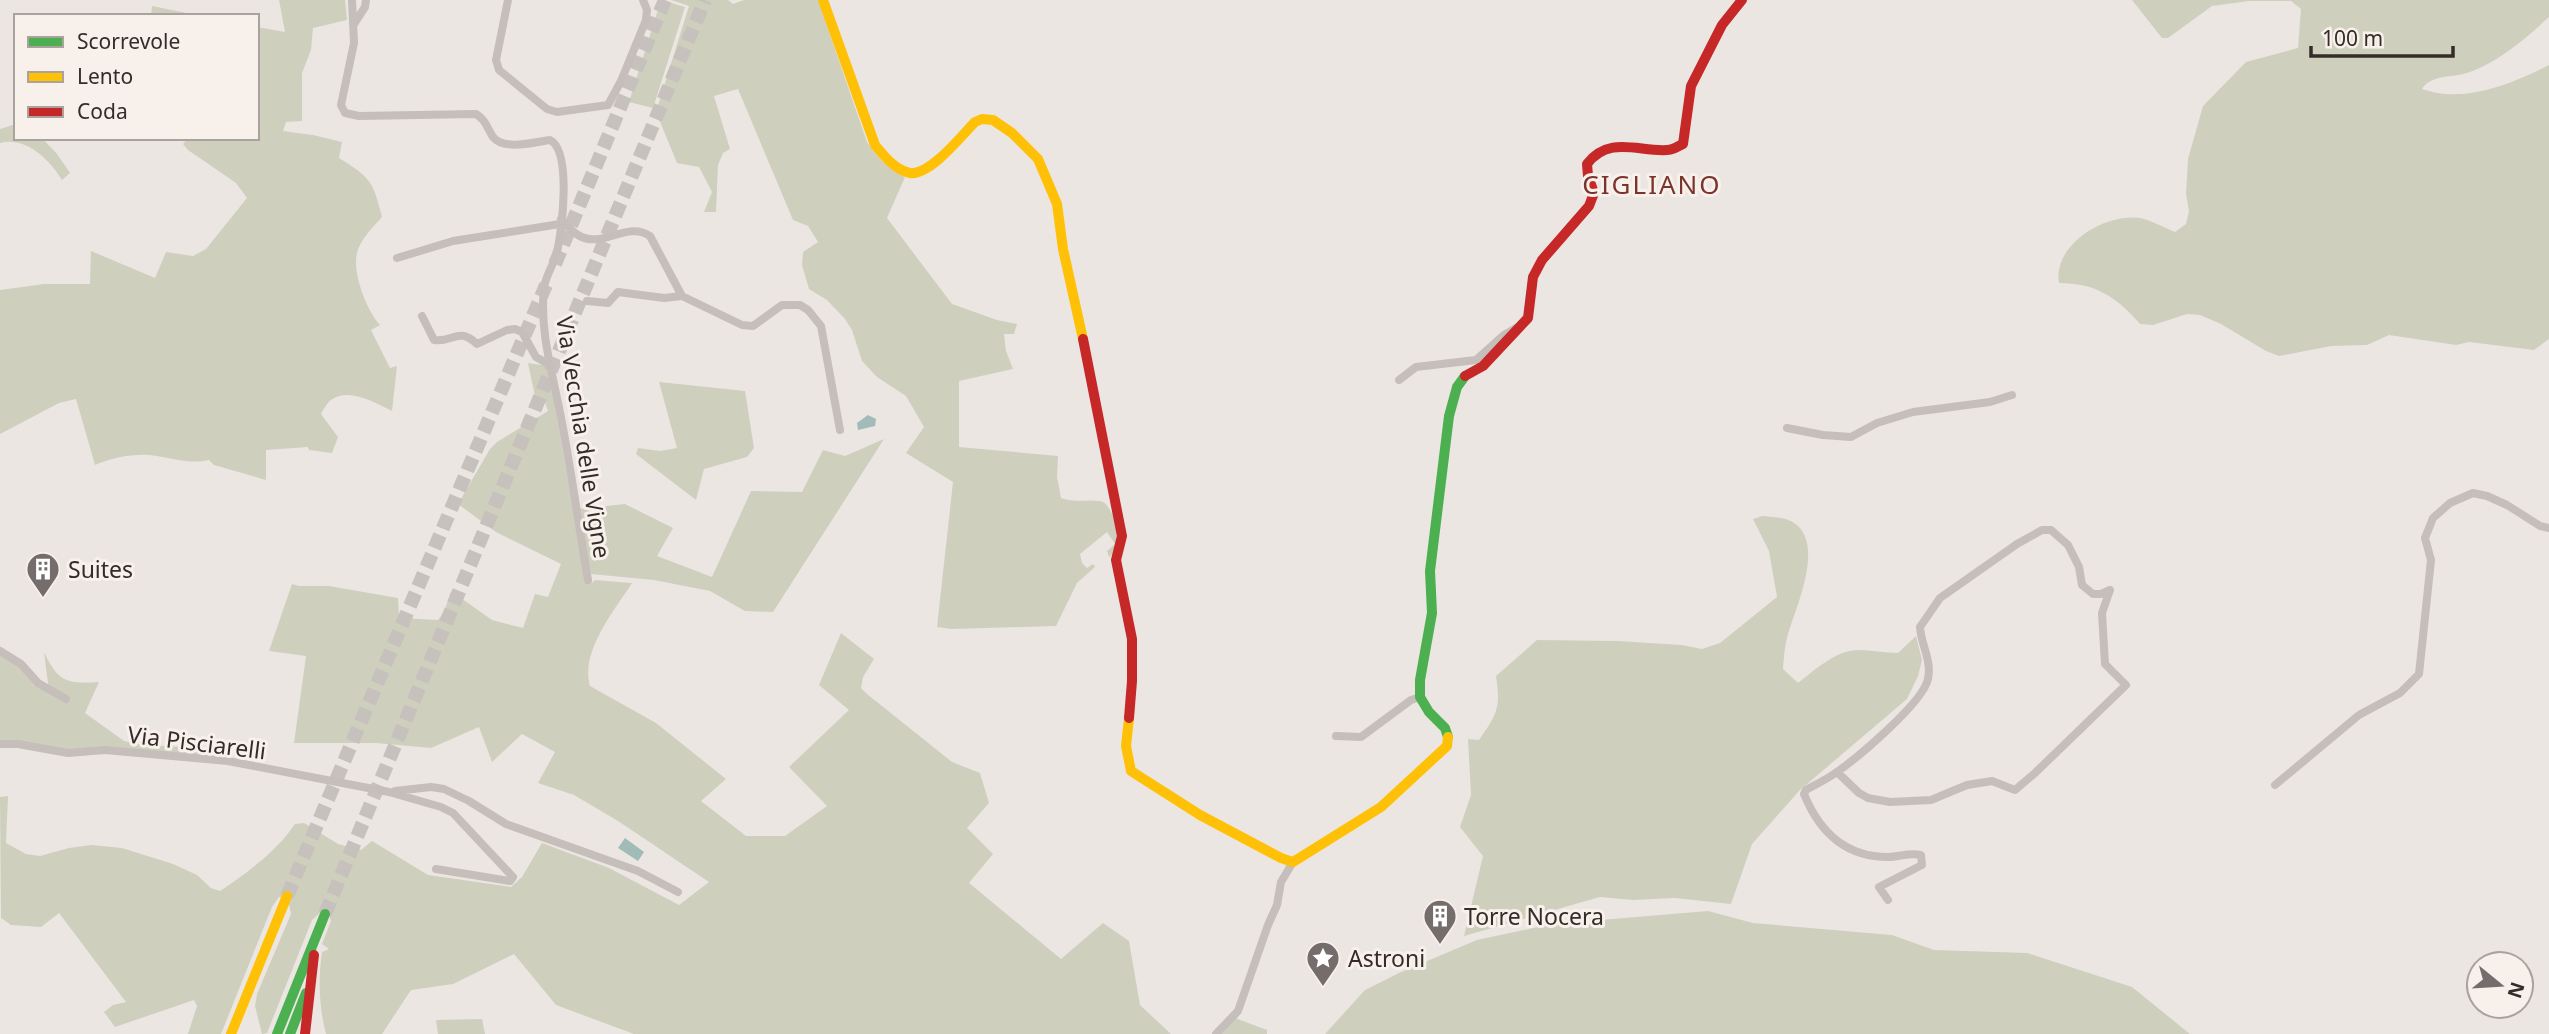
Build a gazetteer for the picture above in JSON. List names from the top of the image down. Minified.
{"streets":{"street":["Via Vecchia delle Vigne","Via Pisciarelli"]},"districts":["CIGLIANO"],"places":{"building":["Suites","Torre Nocera"],"place":["Astroni"]},"legend":["Scorrevole","Lento","Coda"],"scale_bar":"100 m","north":"right"}
